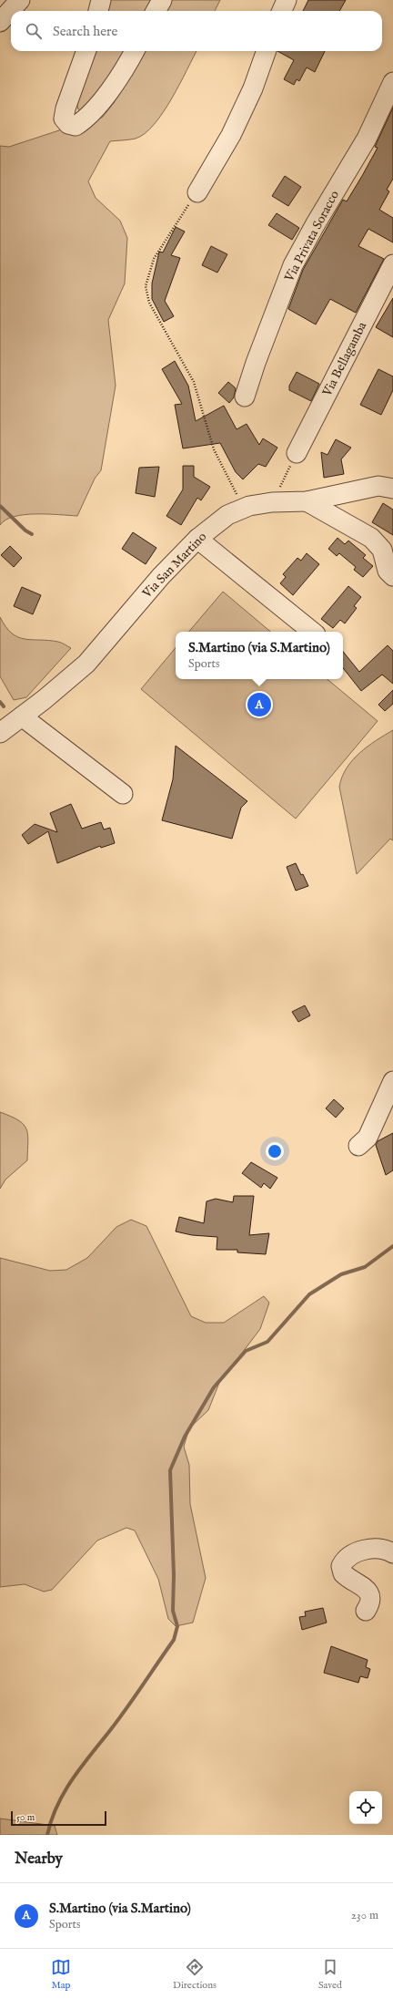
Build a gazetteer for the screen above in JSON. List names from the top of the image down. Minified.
{"streets":{"street":["Via Privata Soracco","Via Bellagamba","Via San Martino"]},"scale_bar":"50 m","page":{"search":"Search here","popup":["S.Martino (via S.Martino)","Sports"],"pins":"A","scale":"50 m","heading":"Nearby","list":[{"mark":"A","name":"S.Martino (via S.Martino)","note":"Sports","value":"230 m"}],"nav":["Map","Directions","Saved"]}}
